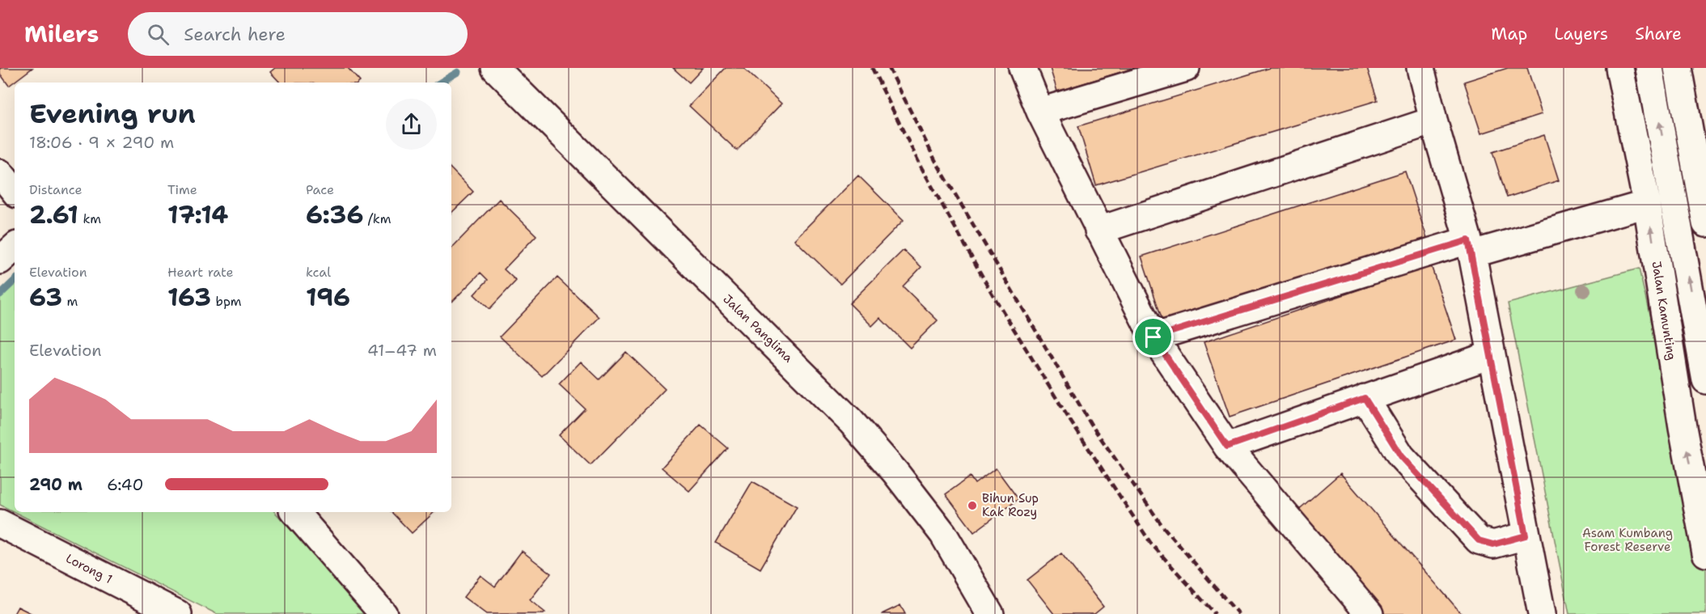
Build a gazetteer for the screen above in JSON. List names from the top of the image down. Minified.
{"streets":{"street":["Jalan Kamunting","Jalan Panglima","Lorong 1"]},"parks":["Asam Kumbang Forest Reserve"],"places":["Bihun Sup Kak Rozy"],"page":{"header":"Milers","search":"Search here","nav":["Map","Layers","Share"],"heading":["Evening run","18:06 · 9 × 290 m"],"stats":[["Distance","2.61 km"],["Time","17:14"],["Pace","6:36 /km"],["Elevation","63 m"],["Heart rate","163 bpm"],["kcal","196"]],"chart":["Elevation","41–47 m"],"list":[{"name":"290 m","note":"6:40"}]}}
